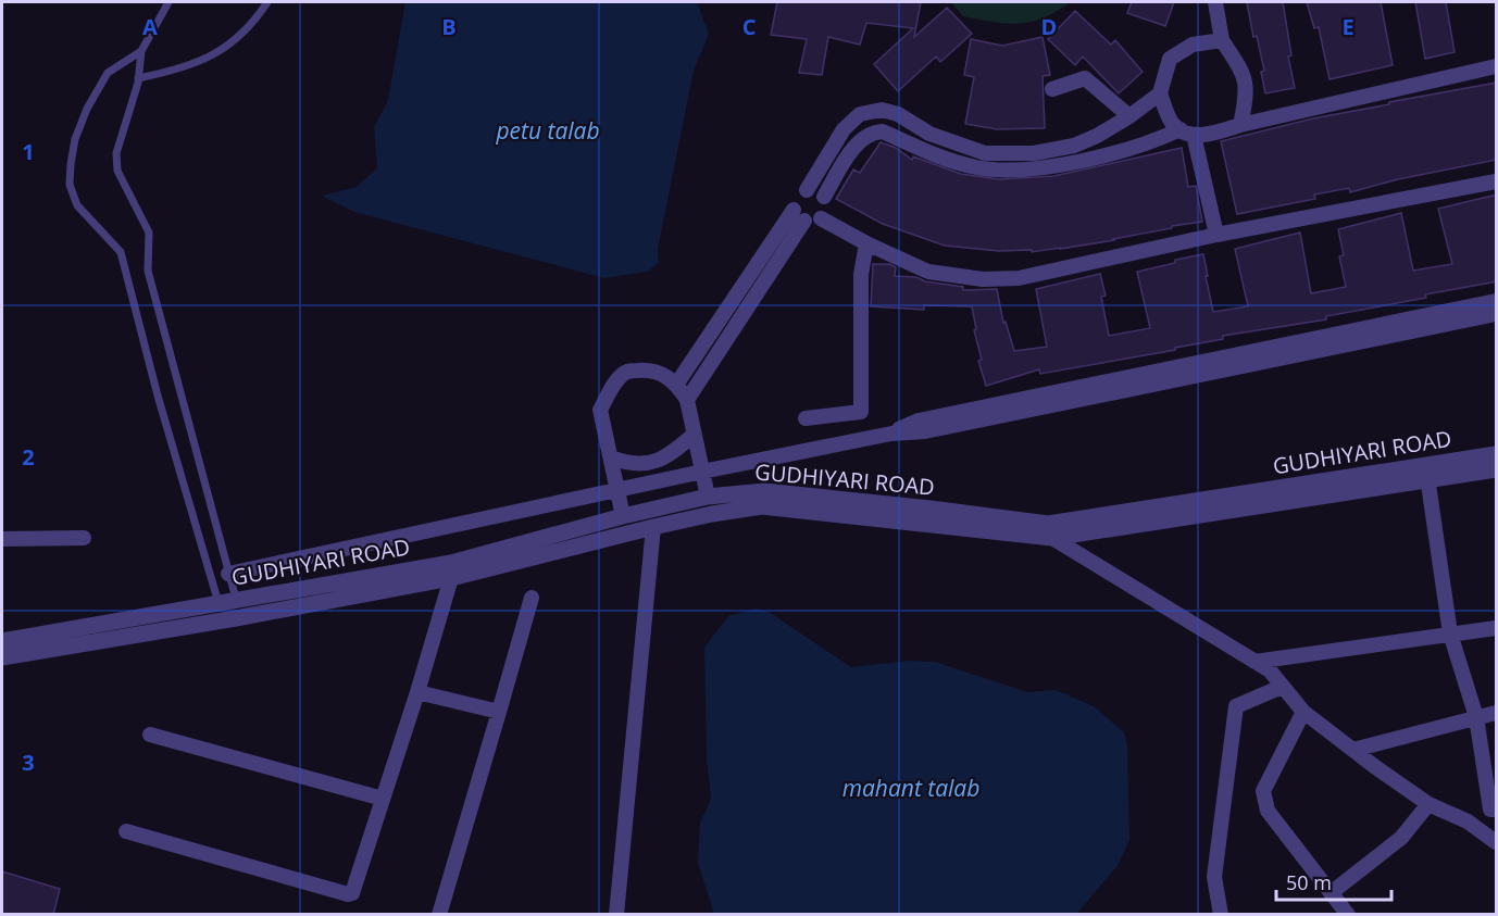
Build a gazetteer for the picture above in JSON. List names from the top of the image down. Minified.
{"streets":{"street":["GUDHIYARI ROAD"]},"water":["petu talab","mahant talab"],"scale_bar":"50 m","grid":{"columns":["A","B","C","D","E"],"rows":["1","2","3"]}}
